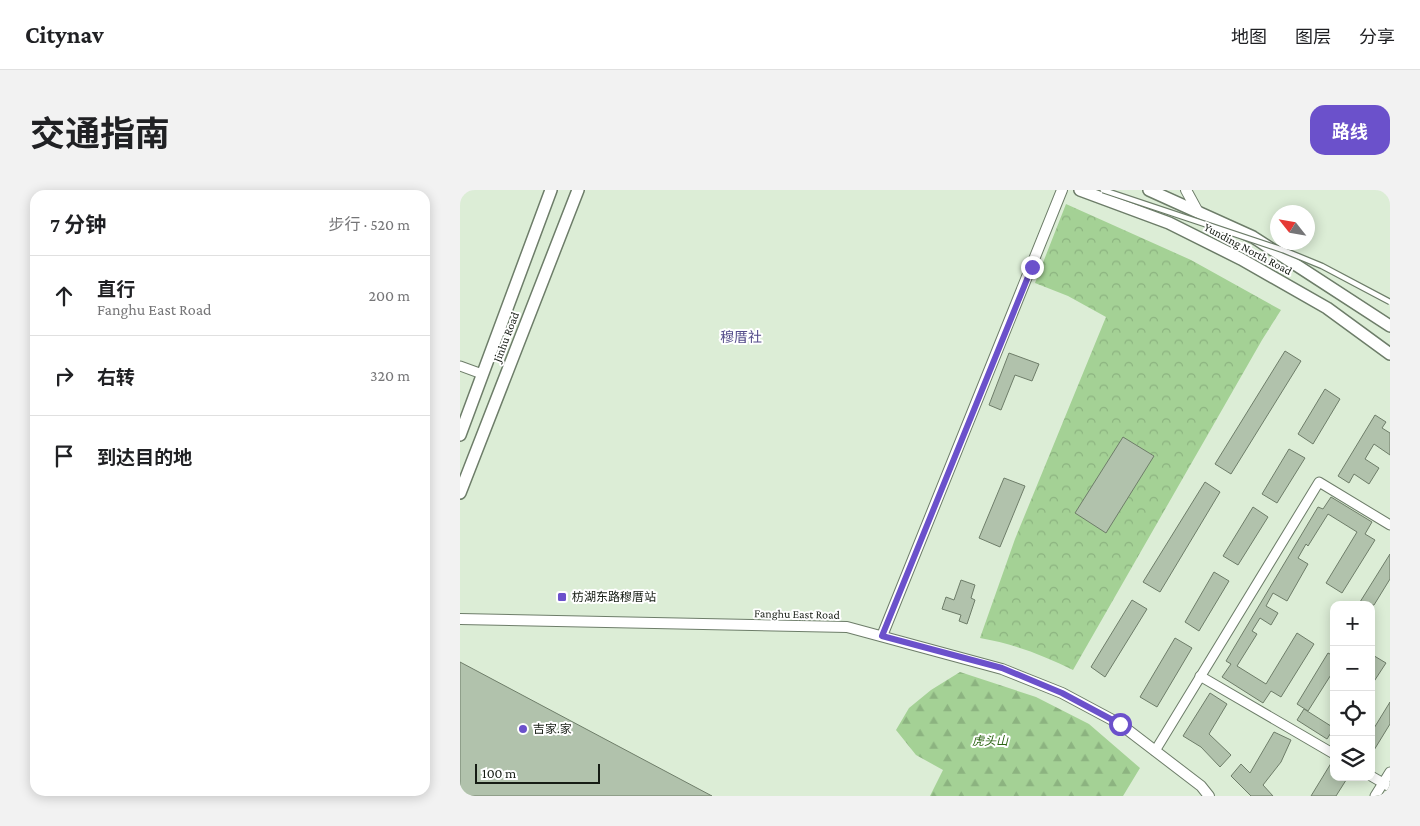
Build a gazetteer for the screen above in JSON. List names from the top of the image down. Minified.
{"streets":{"main road":["Yunding North Road","Jinhu Road"],"street":["Fanghu East Road"]},"districts":["穆厝社"],"parks":["虎头山"],"places":{"transit":["枋湖东路穆厝站"],"other":["吉家.家"]},"scale_bar":"100 m","north":"top left","page":{"header":"Citynav","nav":["地图","图层","分享"],"title":"交通指南","buttons":"路线","heading":["7 分钟","步行 · 520 m"],"list":[["直行","Fanghu East Road","200 m"],["右转","320 m"],"到达目的地"],"map_buttons":["+","−"],"scale":"100 m"}}
